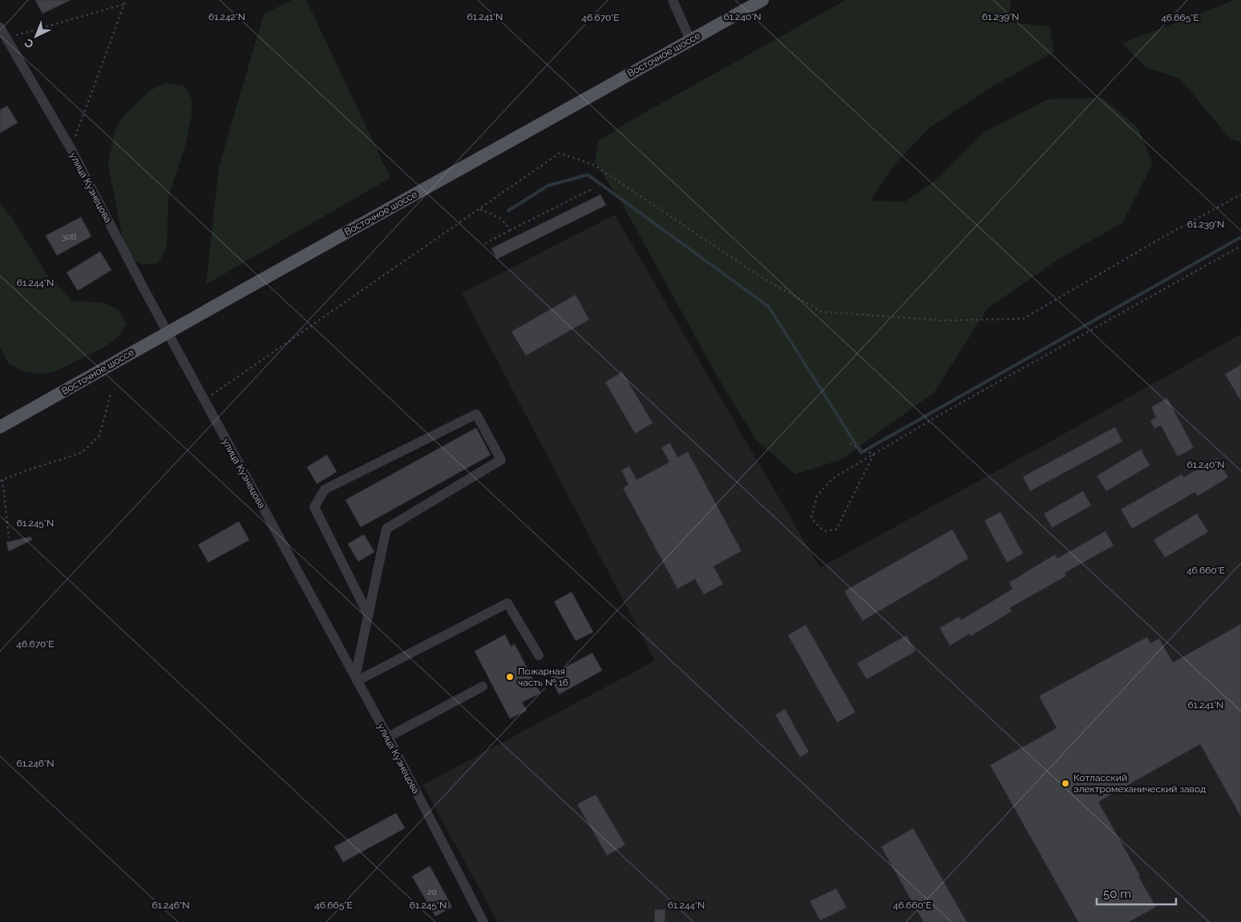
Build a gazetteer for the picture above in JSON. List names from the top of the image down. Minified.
{"streets":{"main road":["Восточное шоссе"],"street":["улица Кузнецова"]},"crossings":[["Восточное шоссе","улица Кузнецова"]],"places":["Пожарная часть № 16","Котласский электромеханический завод"],"house_numbers":["30В","20"],"scale_bar":"50 m","north":"bottom left","coordinates":["61.242°N","61.241°N","61.240°N","61.239°N","46.670°E","46.665°E","61.244°N","61.245°N","46.660°E","61.246°N"]}
